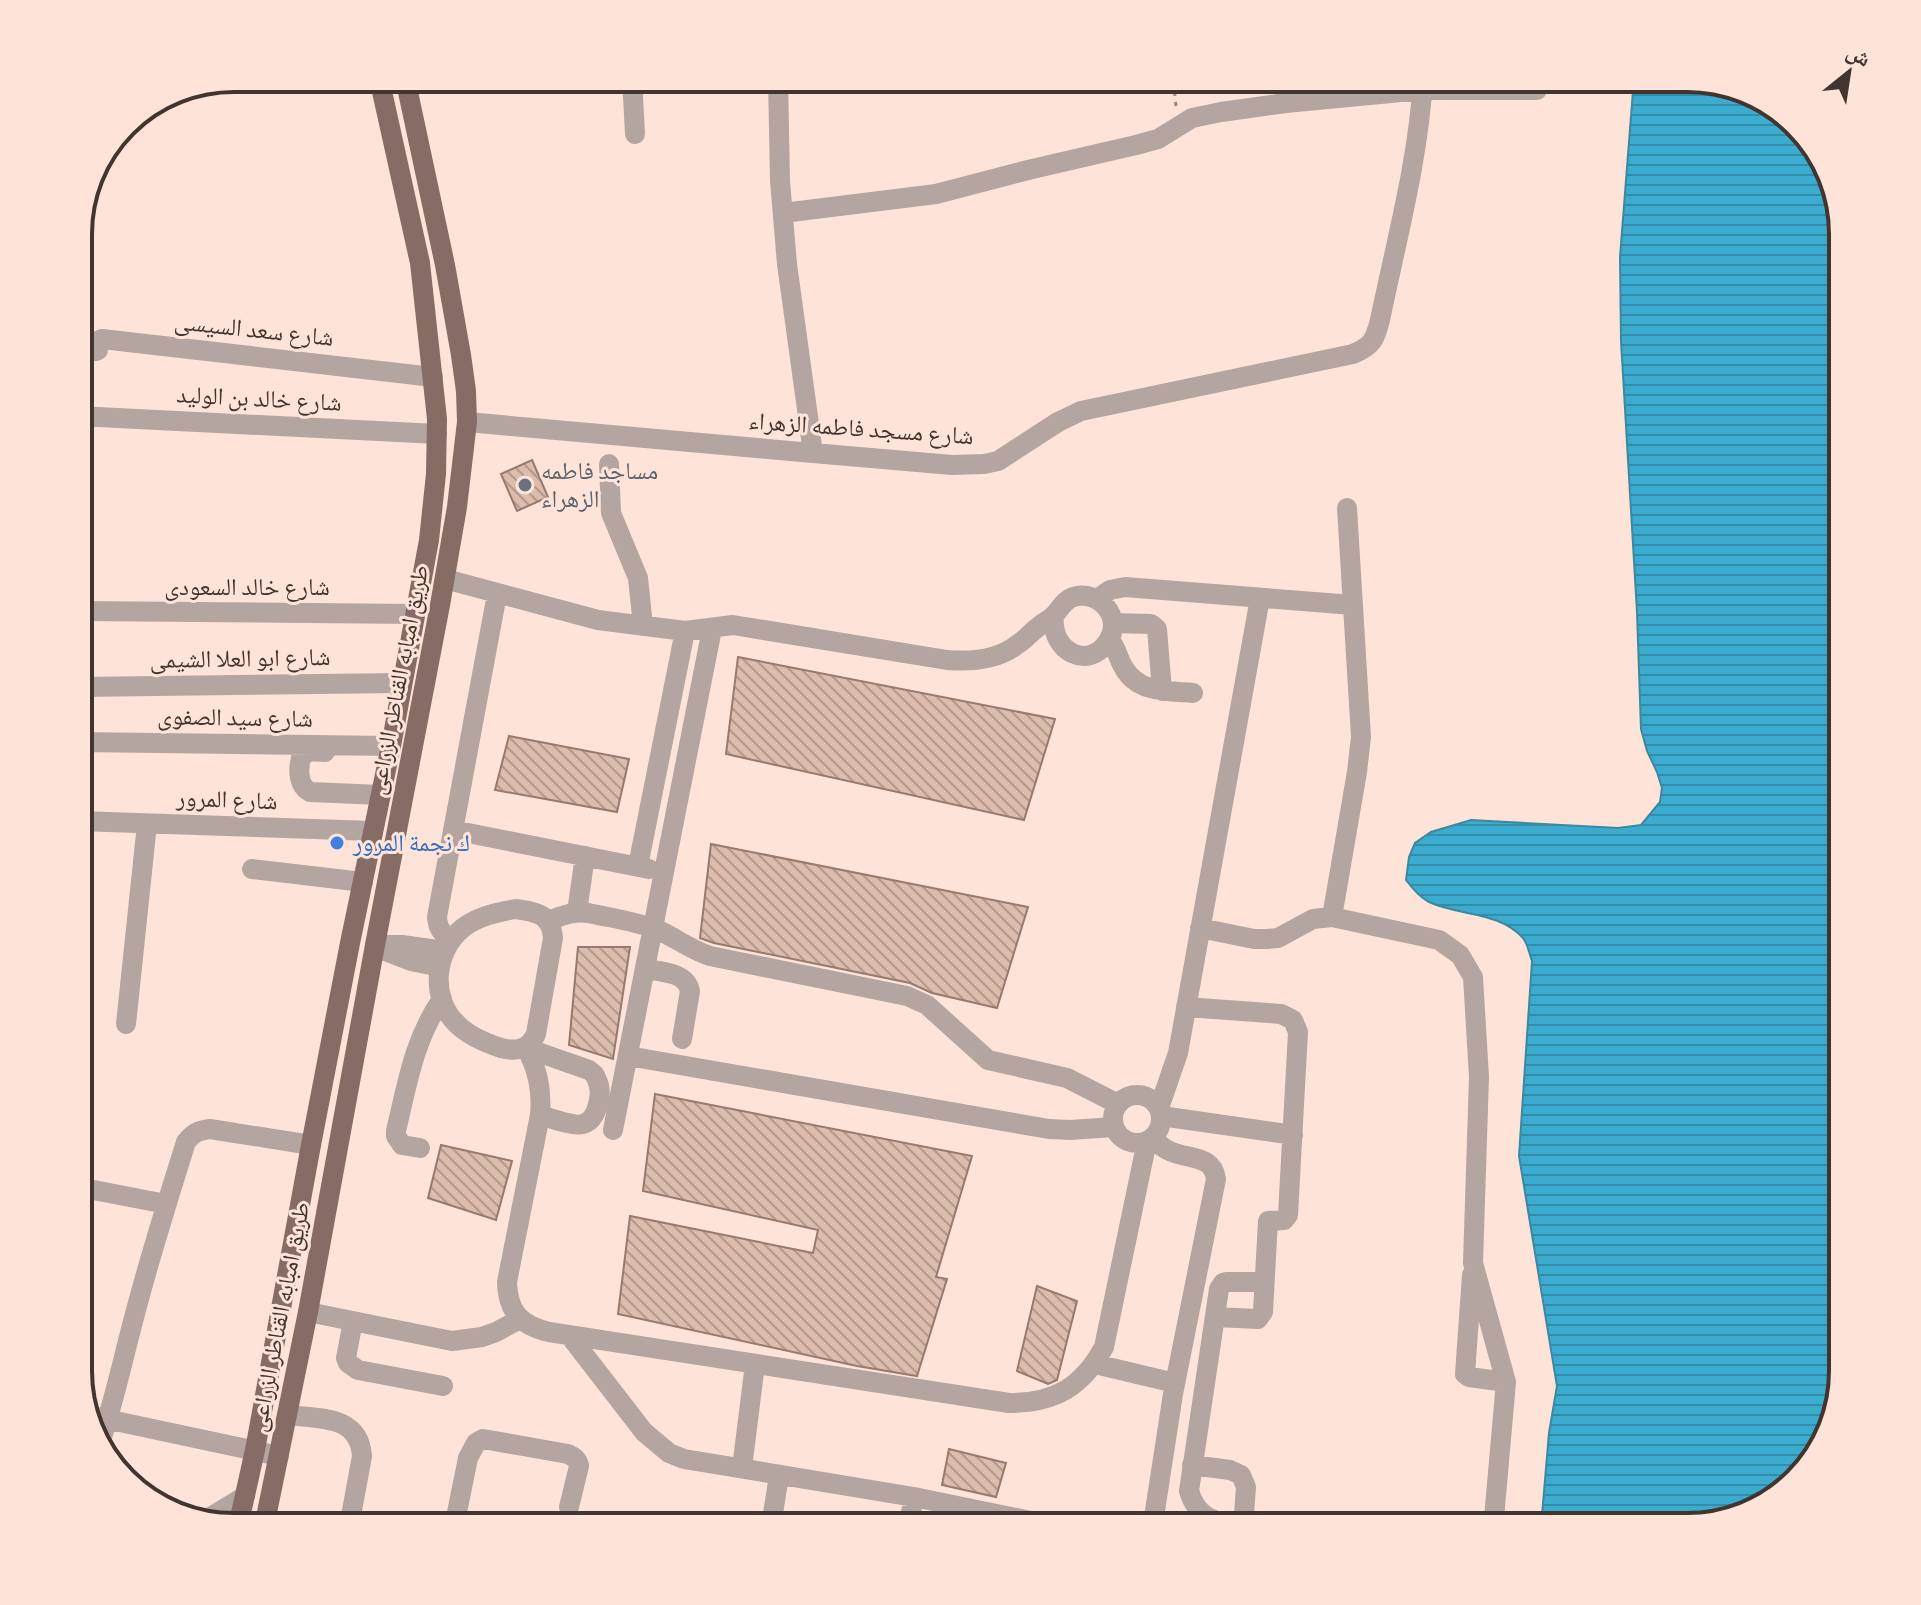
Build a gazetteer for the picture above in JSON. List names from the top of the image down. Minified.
{"streets":{"main road":["طريق امبابه القناطر الزراعى"],"street":["شارع سعد السيسى","شارع خالد بن الوليد","شارع مسجد فاطمه الزهراء","شارع خالد السعودى","شارع ابو العلا الشيمى","شارع سيد الصفوى","شارع المرور"]},"crossings":[["شارع سعد السيسى","طريق امبابه القناطر الزراعى"],["شارع خالد بن الوليد","طريق امبابه القناطر الزراعى"],["شارع مسجد فاطمه الزهراء","طريق امبابه القناطر الزراعى"],["شارع خالد السعودى","طريق امبابه القناطر الزراعى"],["شارع ابو العلا الشيمى","طريق امبابه القناطر الزراعى"],["طريق امبابه القناطر الزراعى","شارع سيد الصفوى"],["طريق امبابه القناطر الزراعى","شارع المرور"]],"places":["مساجد فاطمه الزهراء","ك نجمة المرور"],"north":"top right"}
